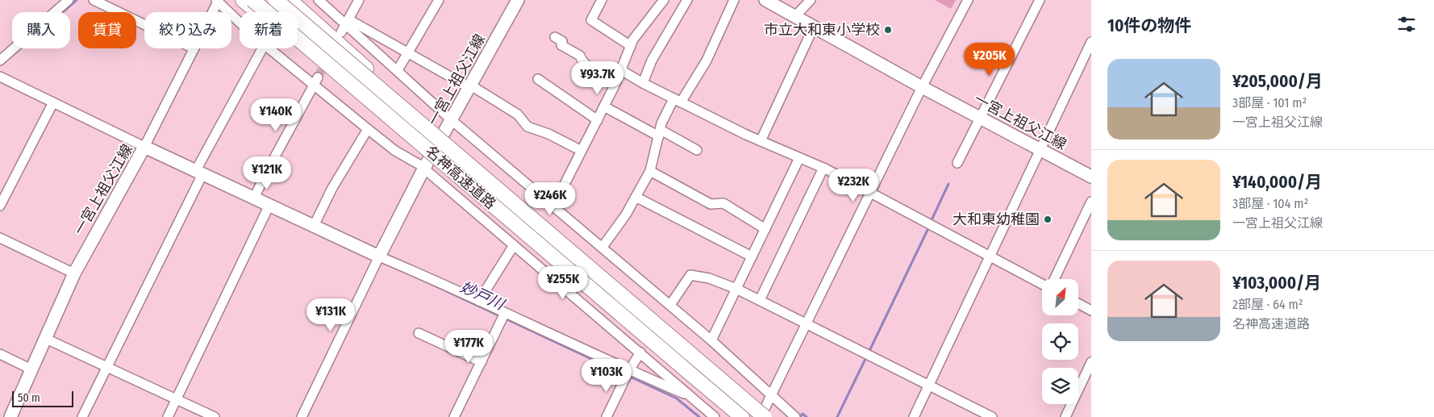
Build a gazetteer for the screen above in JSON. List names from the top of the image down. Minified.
{"streets":{"highway":["名神高速道路"],"main road":["一宮上祖父江線"]},"water":["妙戸川"],"places":["市立大和東小学校","大和東幼稚園"],"scale_bar":"50 m","north":"top right","page":{"heading":"10件の物件","chip":["購入","賃貸","絞り込み","新着"],"price":["¥205K","¥93.7K","¥140K","¥121K","¥232K","¥246K","¥255K","¥131K","¥177K","¥103K"],"list":[{"name":"¥205,000/月","note":"3部屋 · 101 m² · 一宮上祖父江線"},{"name":"¥140,000/月","note":"3部屋 · 104 m² · 一宮上祖父江線"},{"name":"¥103,000/月","note":"2部屋 · 64 m² · 名神高速道路"}],"scale":"50 m"}}
